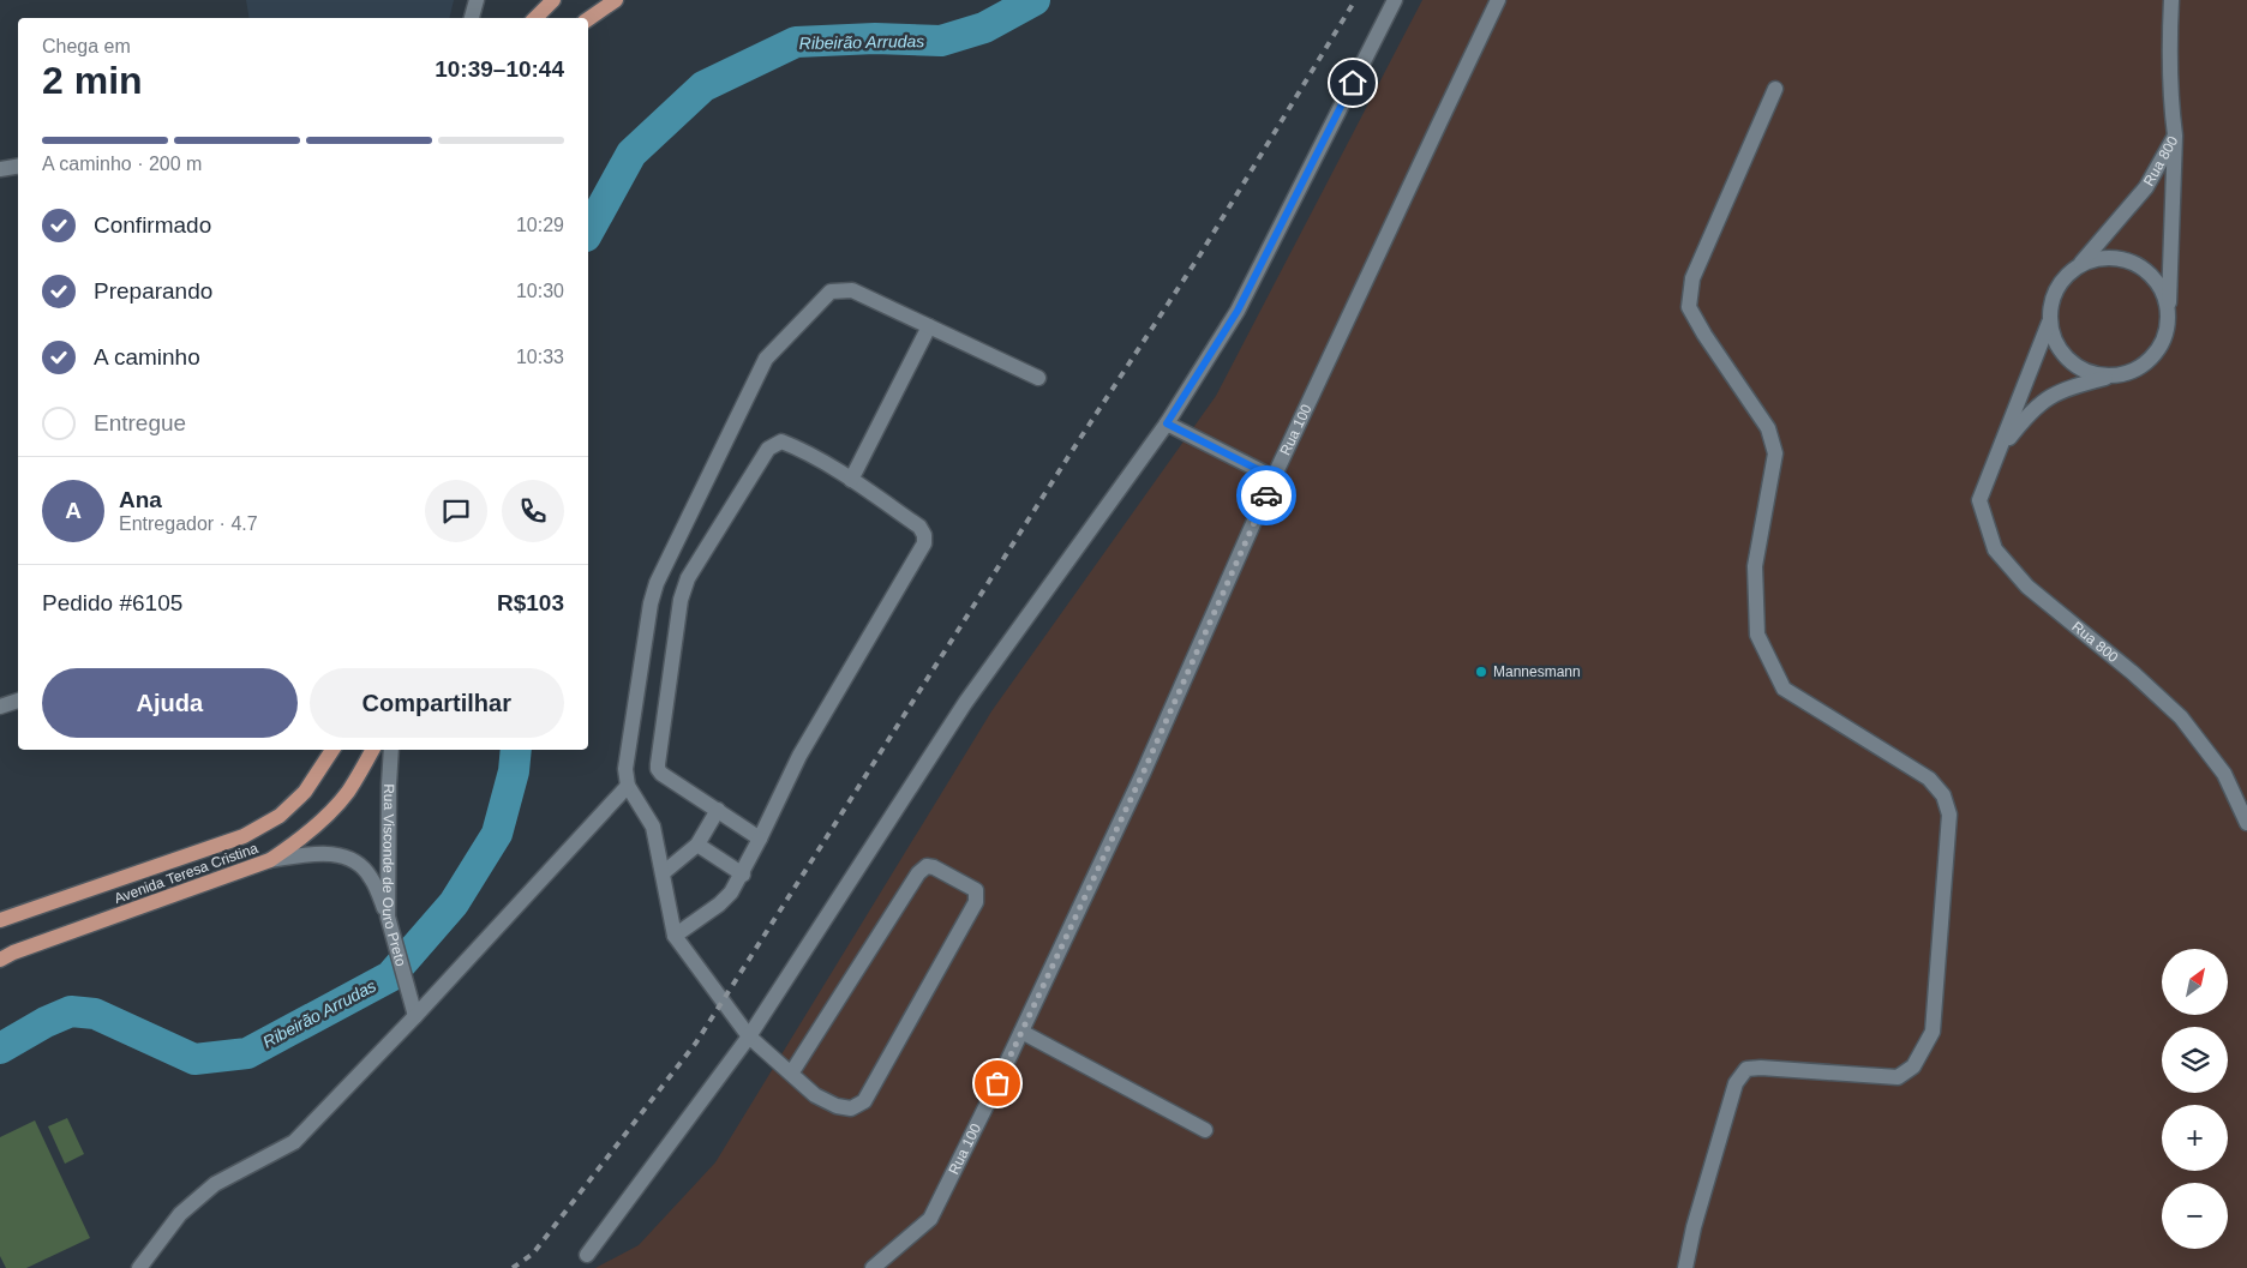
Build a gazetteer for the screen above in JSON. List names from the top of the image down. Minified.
{"streets":{"main road":["Avenida Teresa Cristina"],"street":["Rua 800","Rua 100","Rua Visconde de Ouro Preto"]},"water":["Ribeirão Arrudas"],"places":["Mannesmann"],"north":"top right","page":{"heading":["2 min","Chega em","10:39–10:44"],"panel":["Ana","Entregador · 4.7","Pedido #6105","R$103"],"bar":"A caminho · 200 m","list":[["Confirmado","10:29"],["Preparando","10:30"],["A caminho","10:33"],"Entregue"],"round":"A","buttons":["Ajuda","Compartilhar"],"map_buttons":["+","−"]}}
